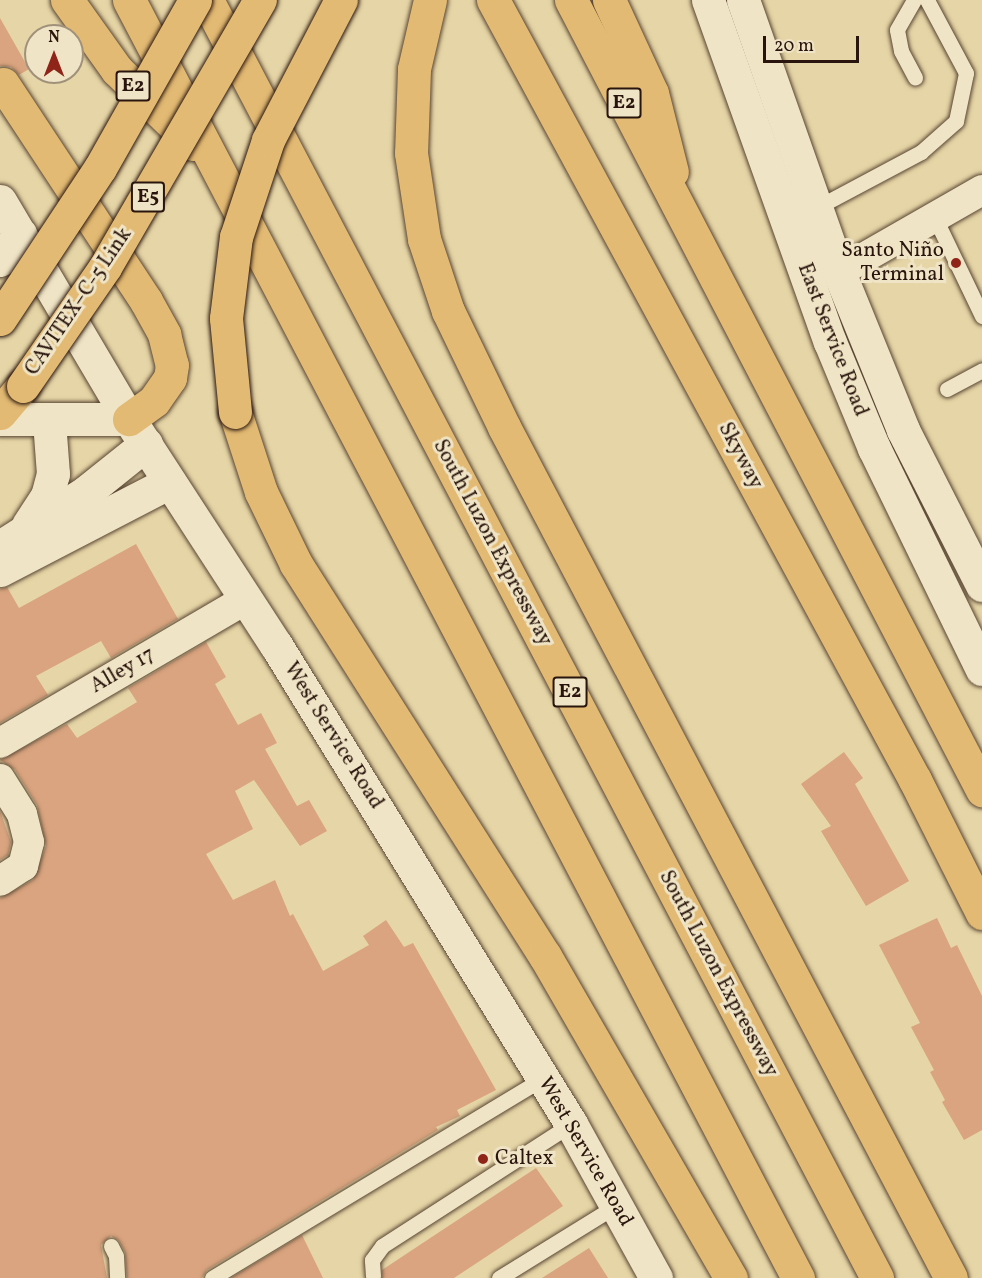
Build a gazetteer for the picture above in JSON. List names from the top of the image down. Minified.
{"streets":{"highway":["E2","E5","CAVITEX–C-5 Link","Skyway","South Luzon Expressway"],"main road":["East Service Road","West Service Road"],"street":["Alley 17"]},"crossings":[["Alley 17","West Service Road"]],"places":["Santo Niño Terminal","Caltex"],"scale_bar":"20 m","north":"top"}
